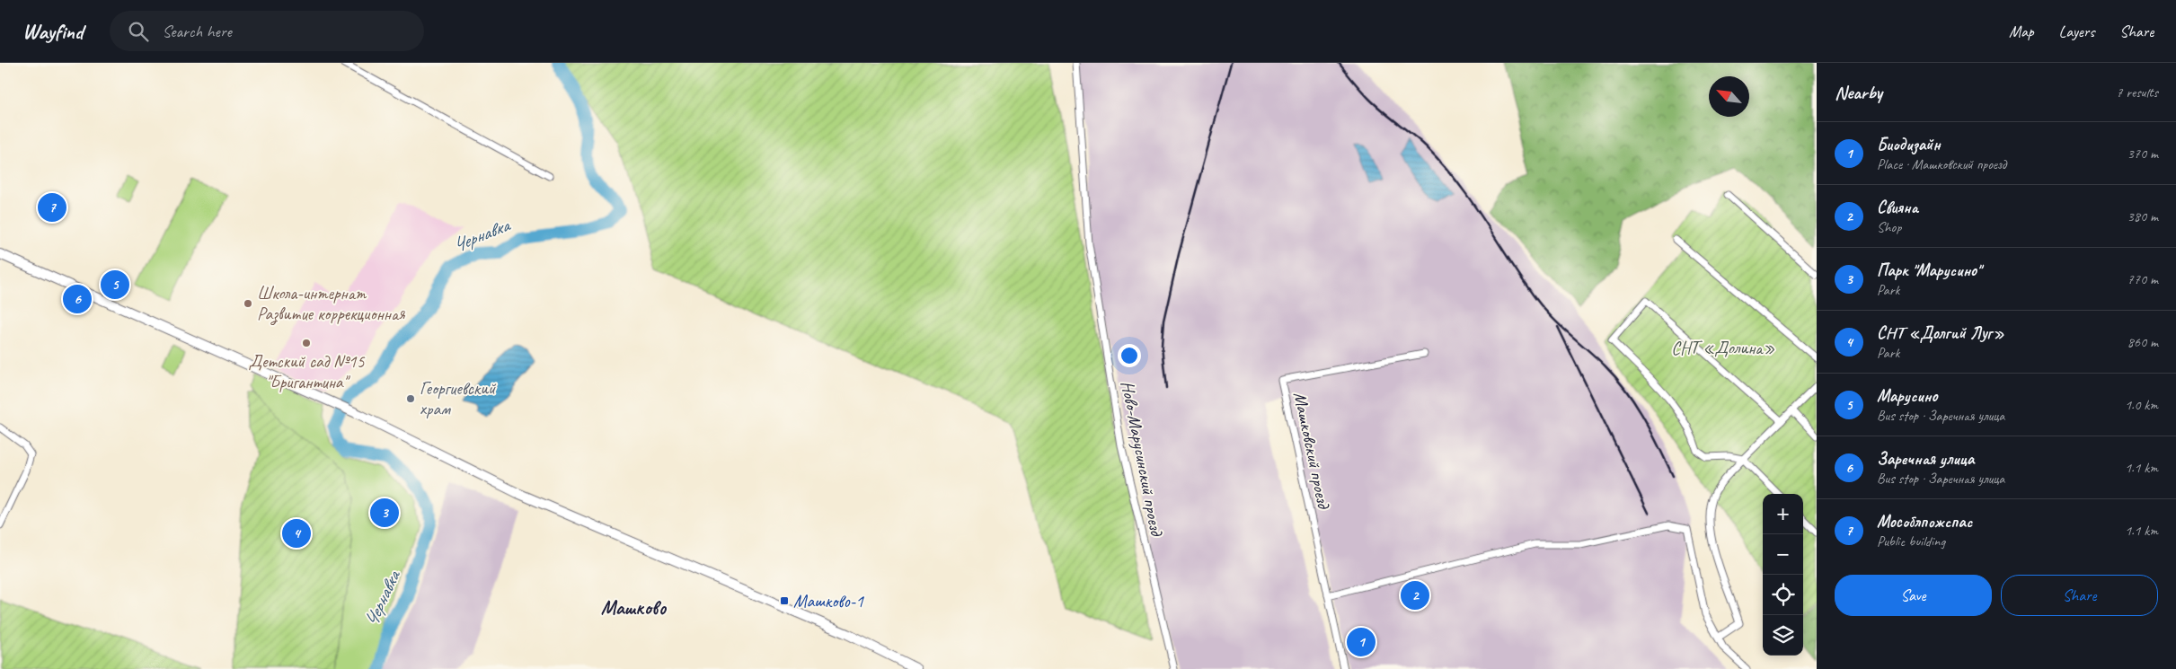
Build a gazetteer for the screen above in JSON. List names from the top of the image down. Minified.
{"streets":{"street":["Машковский проезд","Ново-Марусинский проезд"]},"districts":["Машково"],"water":["Чернавка"],"parks":["СНТ «Долина»"],"places":{"other":["Школа-интернат Развитие коррекционная","Детский сад №15 \"Бригантина\"","Георгиевский храм"],"transit":["Машково-1"]},"north":"top left","page":{"header":"Wayfind","search":"Search here","nav":["Map","Layers","Share"],"heading":["Nearby","7 results"],"list":[{"mark":"1","name":"Биодизайн","note":"Place · Машковский проезд","value":"370 m"},{"mark":"2","name":"Свияна","note":"Shop","value":"380 m"},{"mark":"3","name":"Парк \"Марусино\"","note":"Park","value":"770 m"},{"mark":"4","name":"СНТ «Долгий Луг»","note":"Park","value":"860 m"},{"mark":"5","name":"Марусино","note":"Bus stop · Заречная улица","value":"1.0 km"},{"mark":"6","name":"Заречная улица","note":"Bus stop · Заречная улица","value":"1.1 km"},{"mark":"7","name":"Мособлпожспас","note":"Public building","value":"1.1 km"}],"pins":["7","5","6","3","4","2","1"],"map_buttons":["+","−"],"buttons":["Save","Share"]}}
